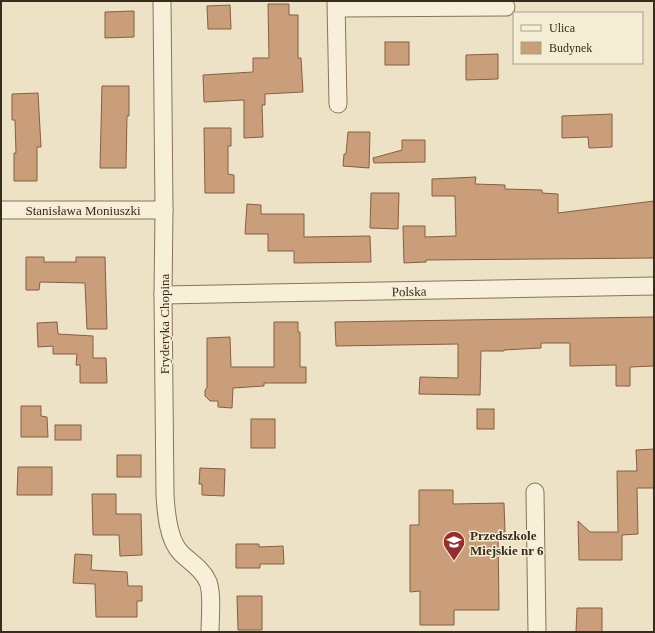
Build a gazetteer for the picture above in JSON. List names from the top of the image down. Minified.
{"streets":{"street":["Stanisława Moniuszki","Polska","Fryderyka Chopina"]},"crossings":[["Stanisława Moniuszki","Fryderyka Chopina"],["Polska","Fryderyka Chopina"]],"places":{"school or university":["Przedszkole Miejskie nr 6"]},"legend":["Ulica","Budynek"]}
